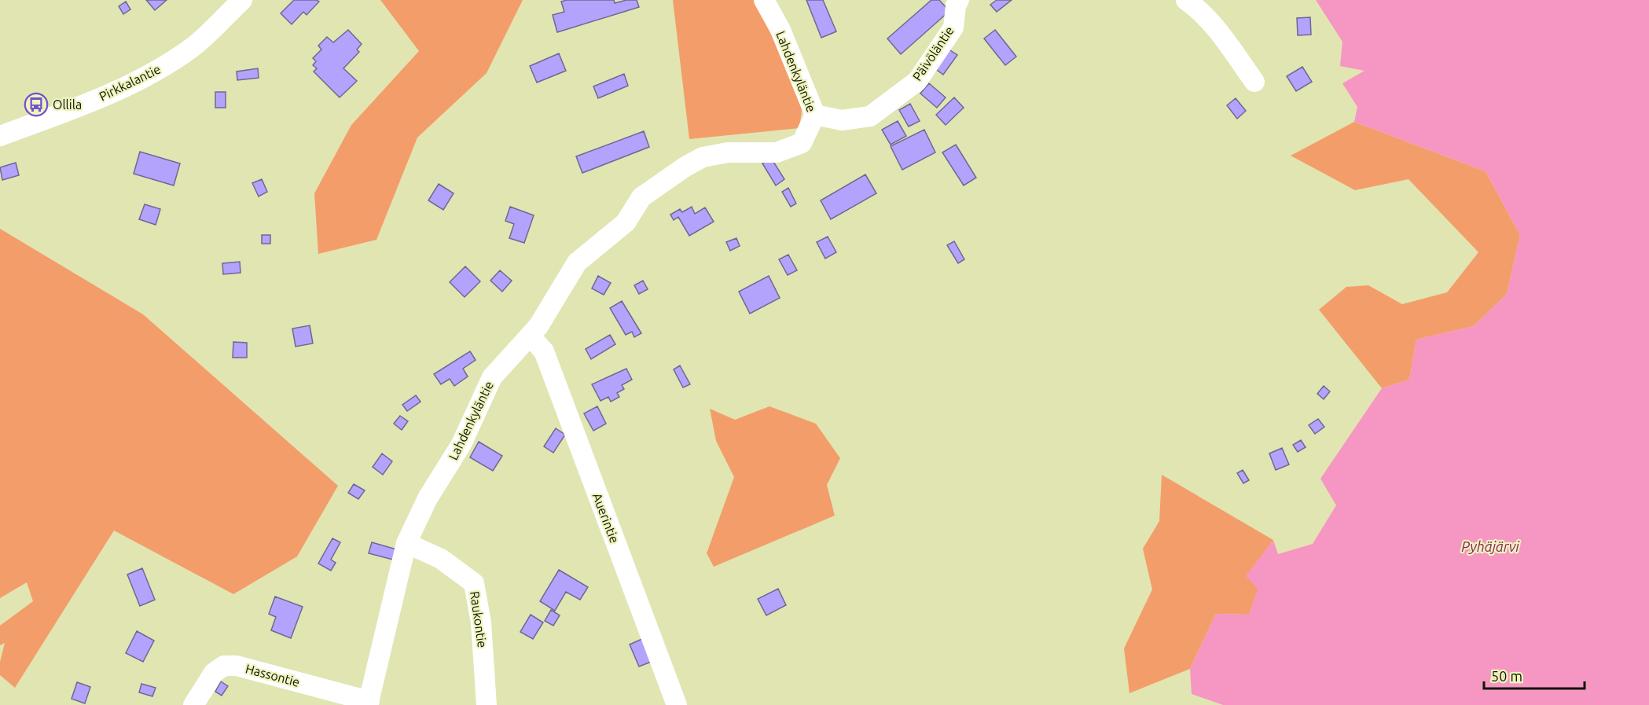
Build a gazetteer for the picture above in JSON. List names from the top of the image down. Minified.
{"streets":{"street":["Päivöläntie","Lahdenkyläntie","Pirkkalantie","Auerintie","Raukontie","Hassontie"]},"crossings":[["Päivöläntie","Lahdenkyläntie"],["Lahdenkyläntie","Auerintie"],["Lahdenkyläntie","Raukontie"],["Lahdenkyläntie","Hassontie"]],"water":["Pyhäjärvi"],"places":{"bus stop":["Ollila"]},"scale_bar":"50 m"}
